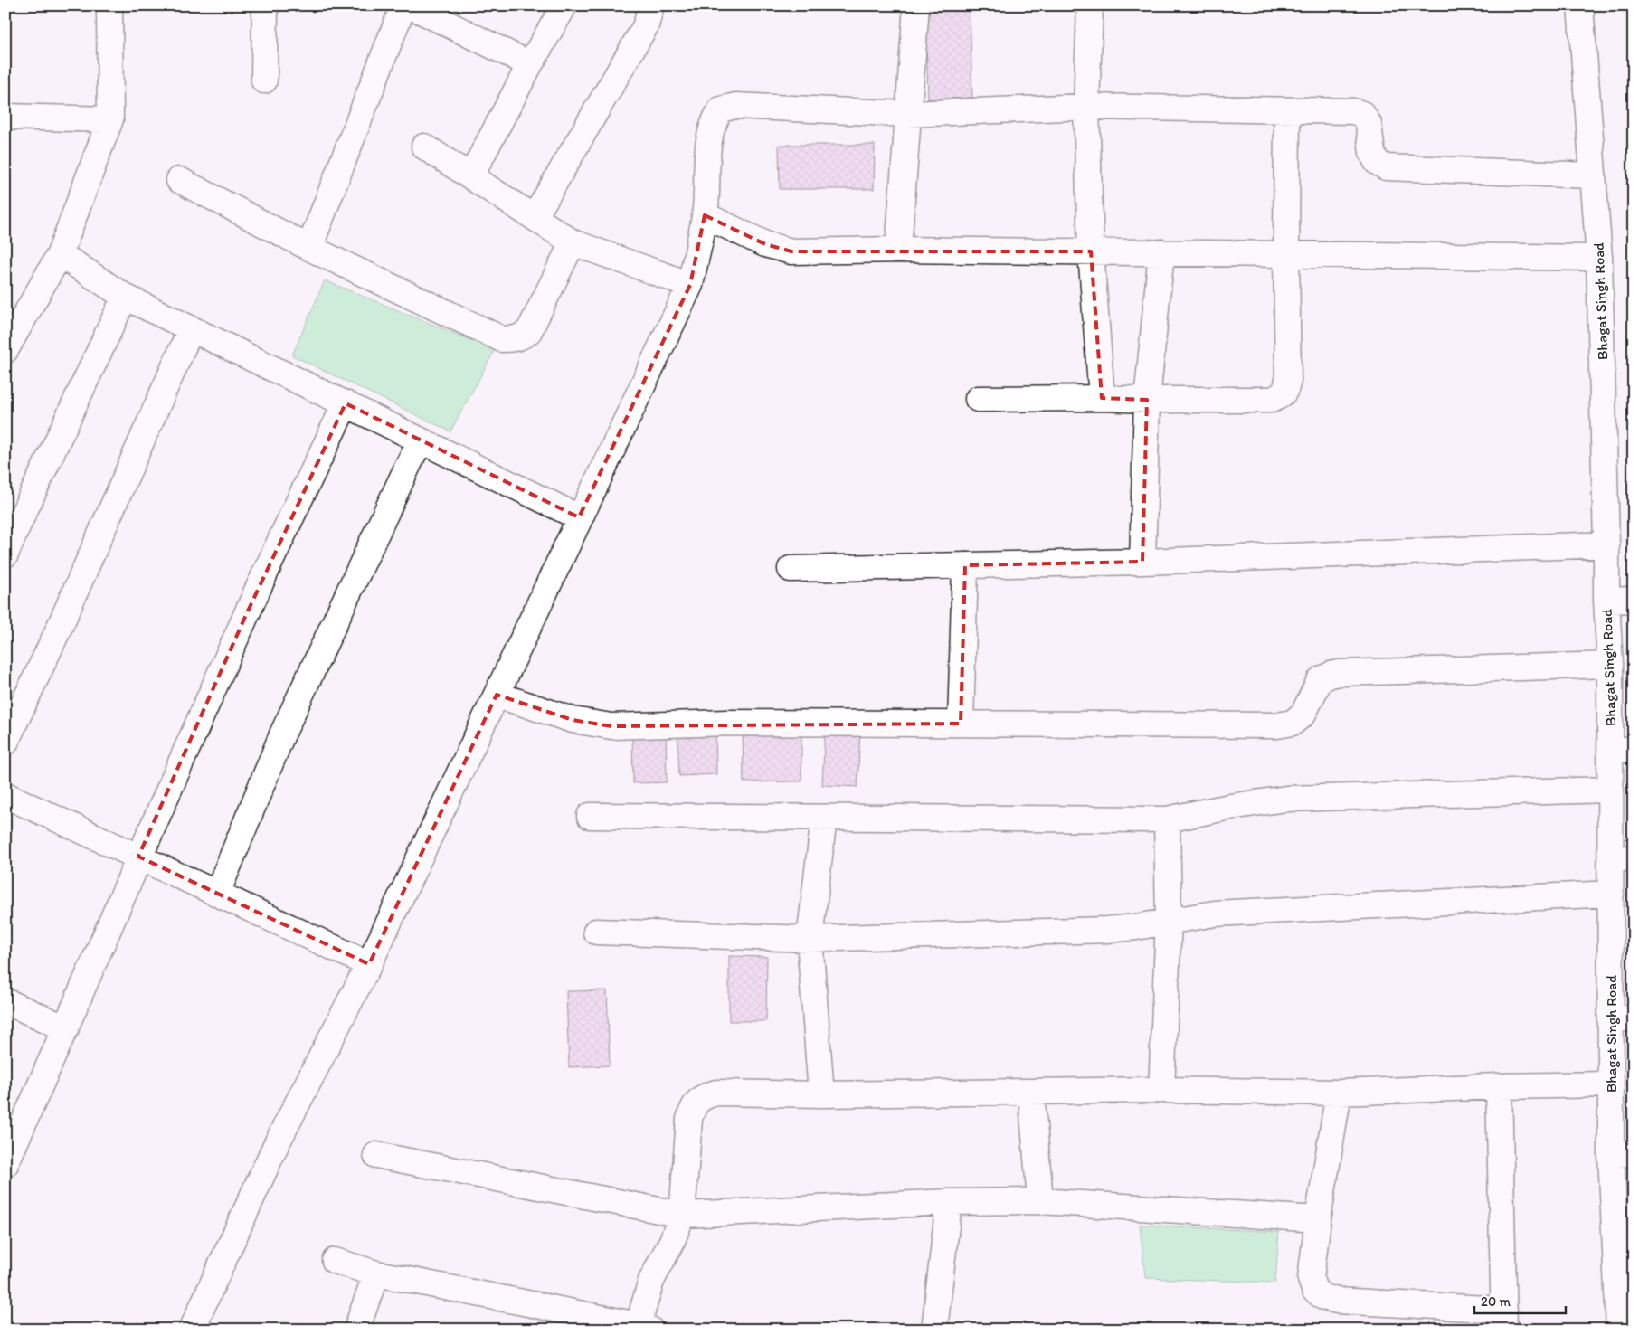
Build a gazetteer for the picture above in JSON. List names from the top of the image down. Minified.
{"streets":{"street":["Bhagat Singh Road"]},"scale_bar":"20 m"}
